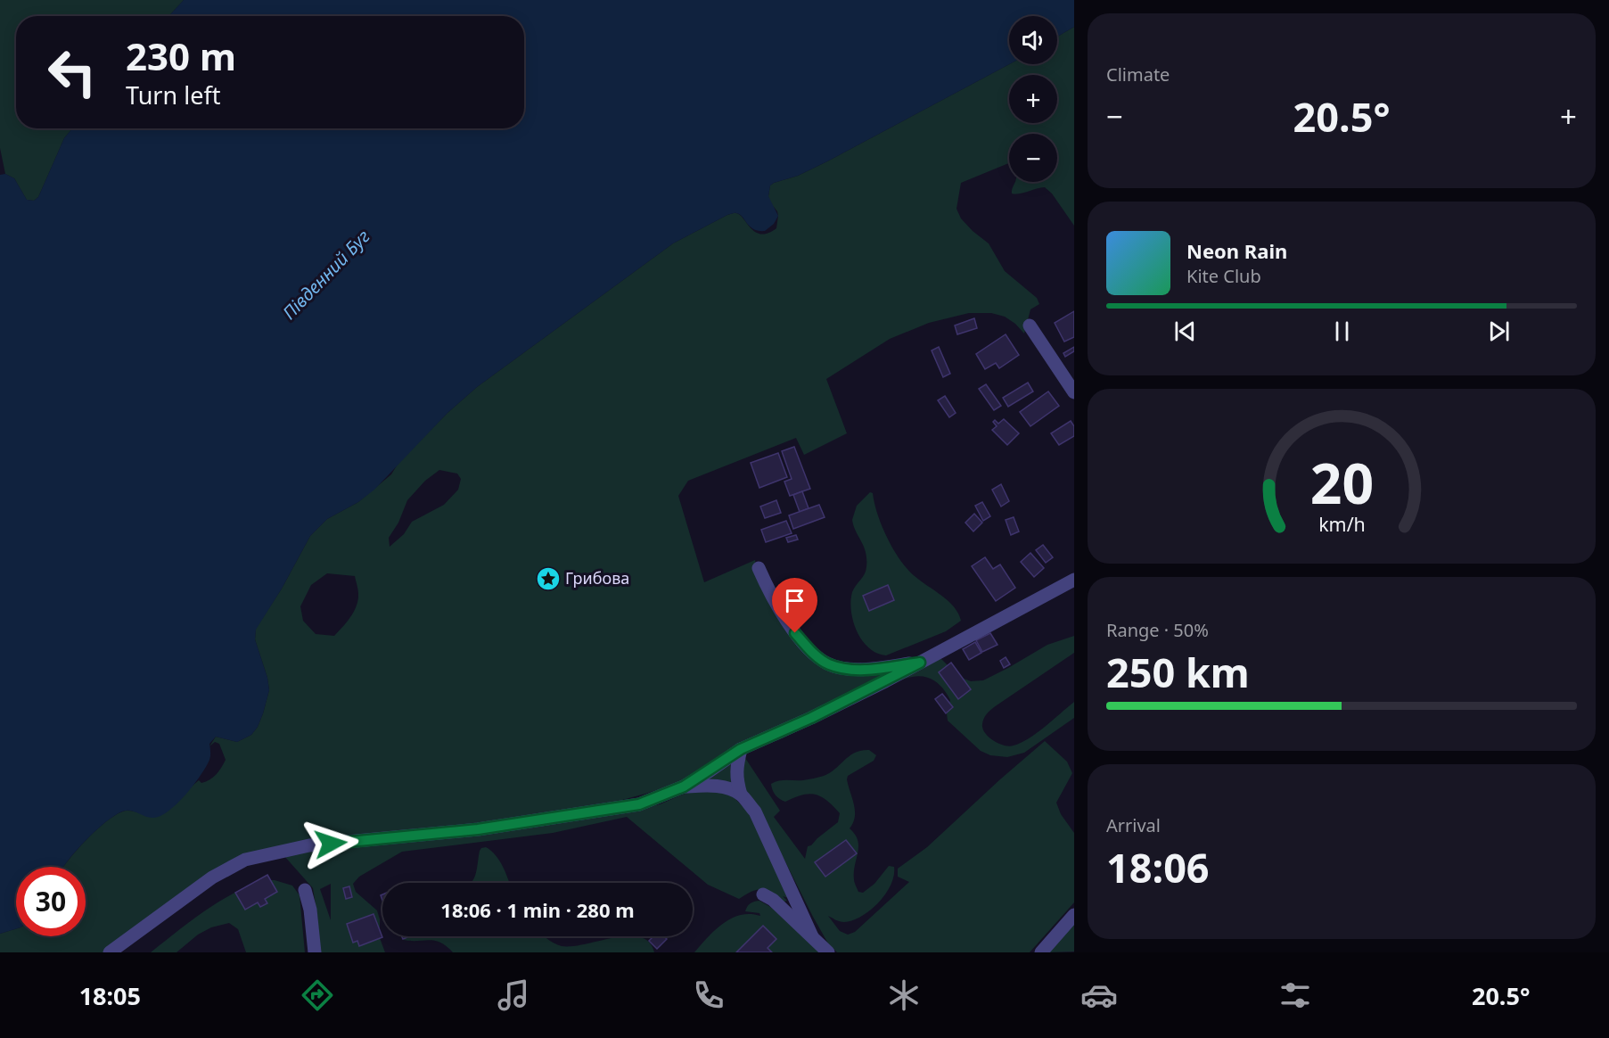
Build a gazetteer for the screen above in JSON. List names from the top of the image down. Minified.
{"water":["Південний Буг"],"places":{"place":["Грибова"]},"page":{"tile":["Climate",["Range · 50%","250 km"],["Arrival","18:06"]],"map_buttons":["+","−"],"turn":["230 m","Turn left"],"heat":["−","20.5°","+"],"song":["Neon Rain","Kite Club"],"limit":"30","trip":"18:06 · 1 min · 280 m","tabs":["18:05","20.5°"],"gauge":["20","km/h"]}}
